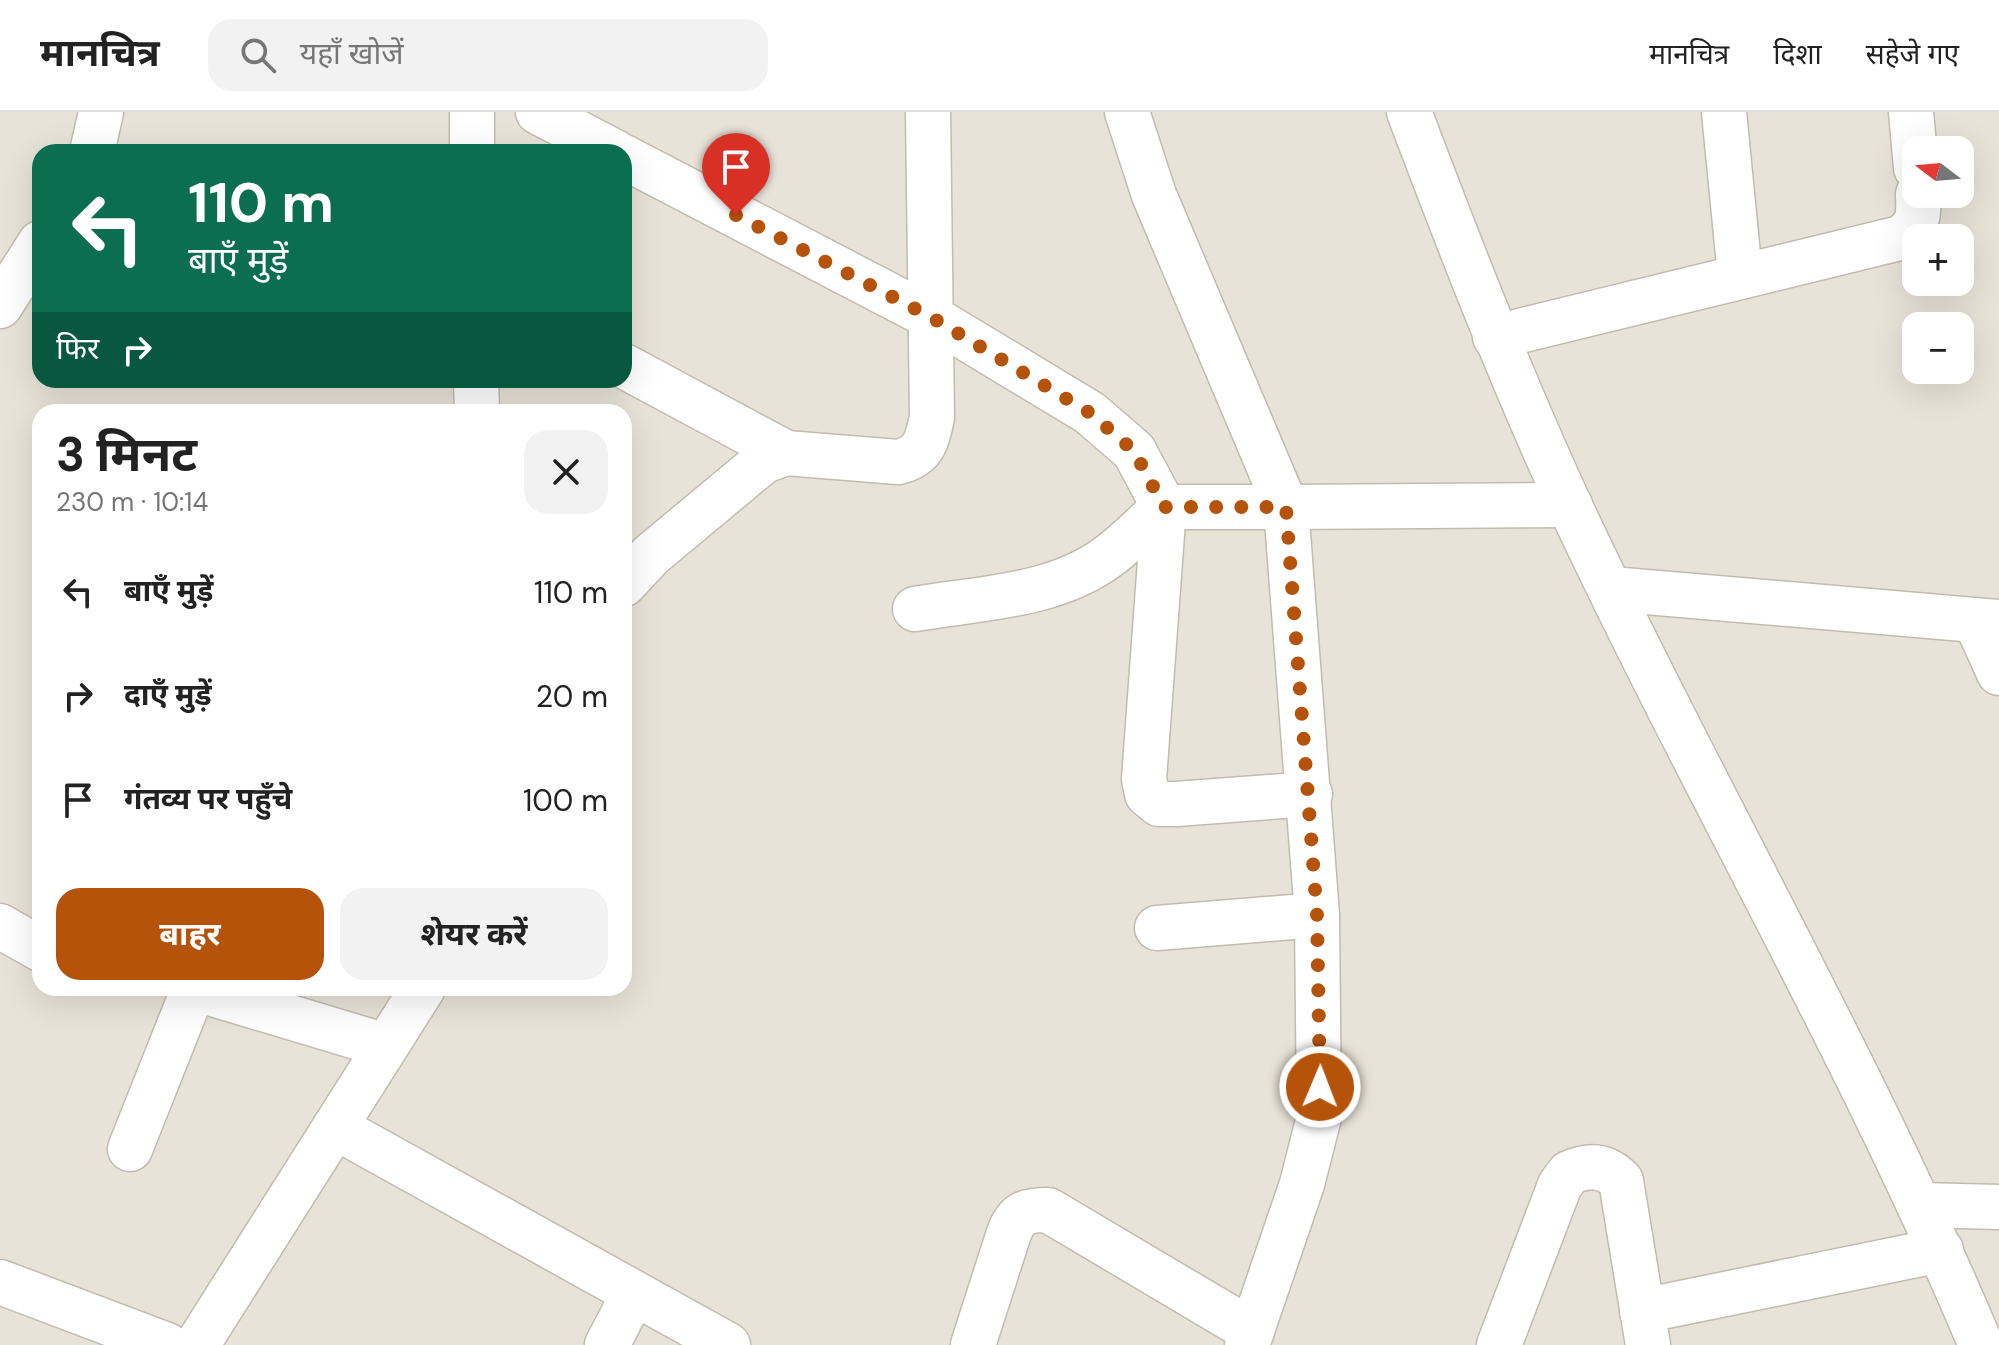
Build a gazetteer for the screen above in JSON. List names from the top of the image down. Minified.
{"north":"left","page":{"header":"मानचित्र","search":"यहाँ खोजें","nav":["मानचित्र","दिशा","सहेजे गए"],"map_buttons":["+","−"],"turn":["110 m","बाएँ मुड़ें"],"then":"फिर","heading":["3 मिनट","230 m · 10:14"],"list":[{"name":"बाएँ मुड़ें","value":"110 m"},{"name":"दाएँ मुड़ें","value":"20 m"},{"name":"गंतव्य पर पहुँचे","value":"100 m"}],"buttons":["बाहर","शेयर करें"]}}
